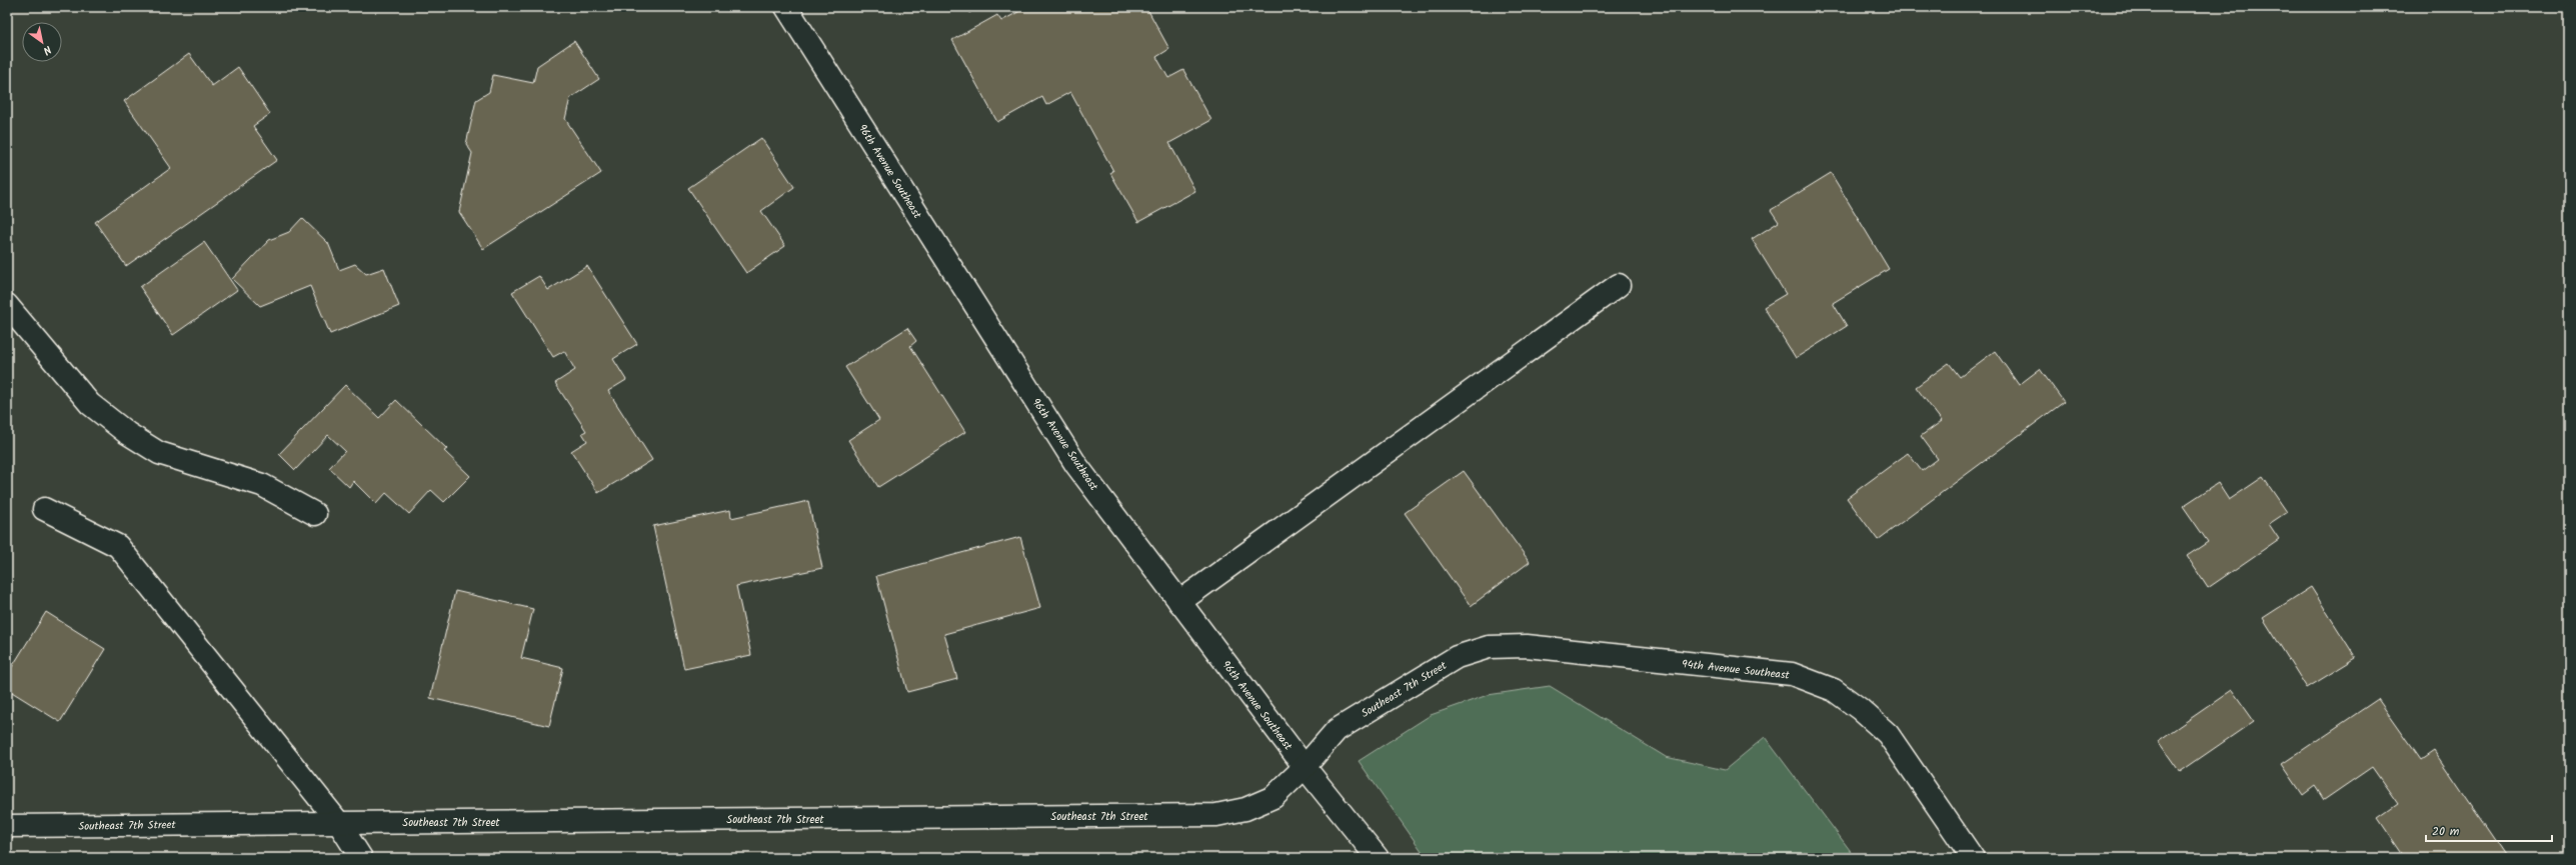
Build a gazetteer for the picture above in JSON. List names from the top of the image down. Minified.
{"streets":{"street":["96th Avenue Southeast","94th Avenue Southeast","Southeast 7th Street"]},"crossings":[["96th Avenue Southeast","Southeast 7th Street"],["94th Avenue Southeast","Southeast 7th Street"]],"scale_bar":"20 m","north":"bottom right"}
